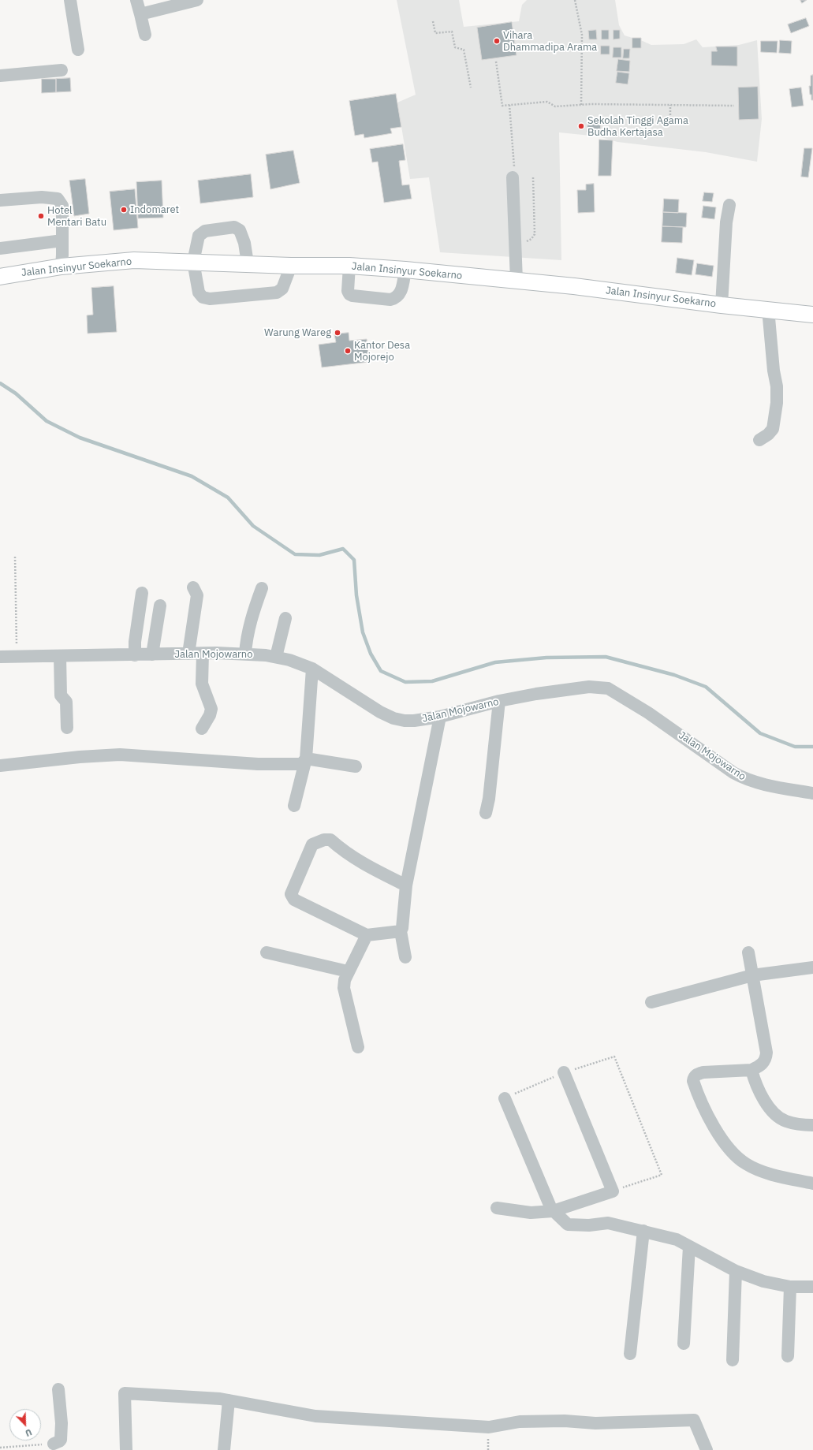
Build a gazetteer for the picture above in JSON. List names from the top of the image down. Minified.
{"streets":{"main road":["Jalan Insinyur Soekarno"],"street":["Jalan Mojowarno"]},"places":["Vihara Dhammadipa Arama","Sekolah Tinggi Agama Budha Kertajasa","Indomaret","Hotel Mentari Batu","Warung Wareg","Kantor Desa Mojorejo"],"north":"bottom right"}
